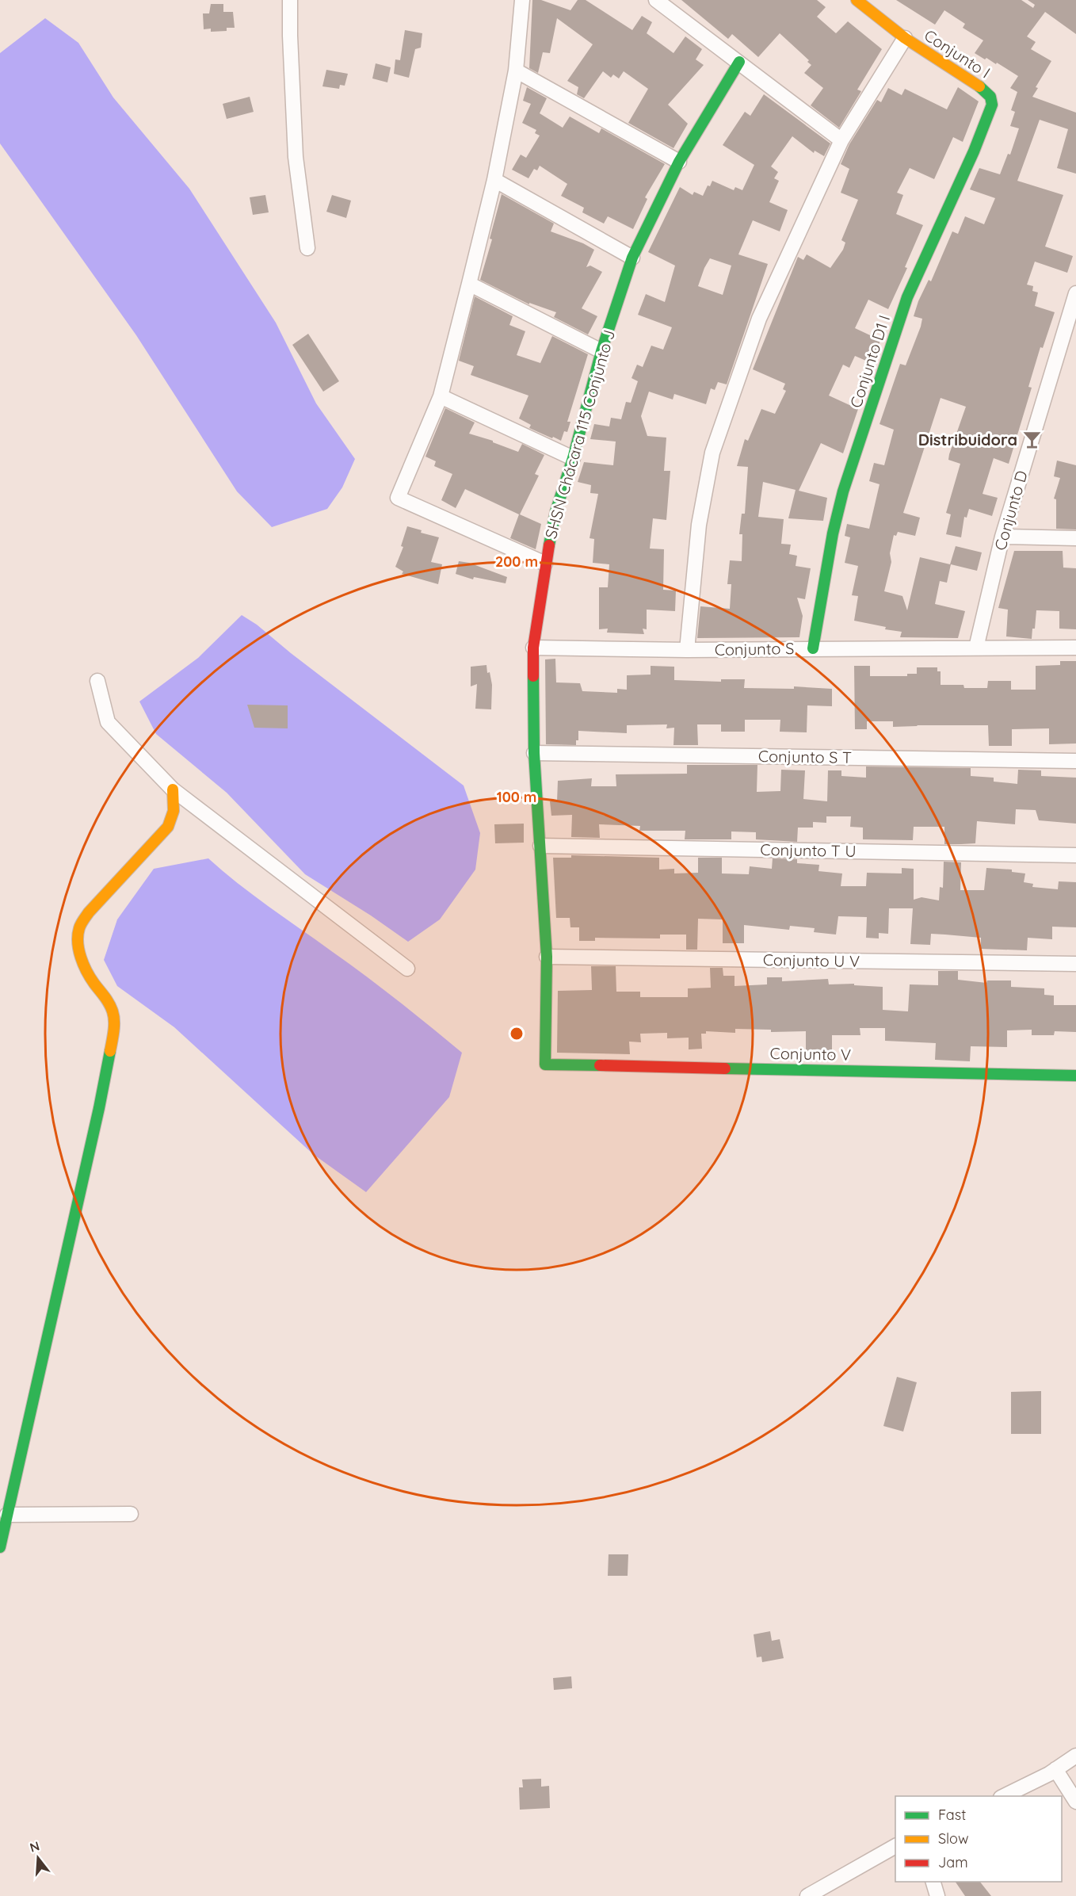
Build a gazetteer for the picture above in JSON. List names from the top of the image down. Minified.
{"streets":{"street":["Conjunto I","Conjunto D1 I","SHSN Chácara 115 Conjunto J","Conjunto D","Conjunto S","Conjunto S T","Conjunto T U","Conjunto U V","Conjunto V"]},"crossings":[["Conjunto I","Conjunto D1 I"],["Conjunto D1 I","Conjunto S"],["SHSN Chácara 115 Conjunto J","Conjunto S"],["SHSN Chácara 115 Conjunto J","Conjunto S T"],["SHSN Chácara 115 Conjunto J","Conjunto T U"],["SHSN Chácara 115 Conjunto J","Conjunto U V"],["SHSN Chácara 115 Conjunto J","Conjunto V"],["Conjunto D","Conjunto S"]],"places":{"bar":["Distribuidora"]},"legend":["Fast","Slow","Jam"],"north":"top","rings":["200 m","100 m"]}
